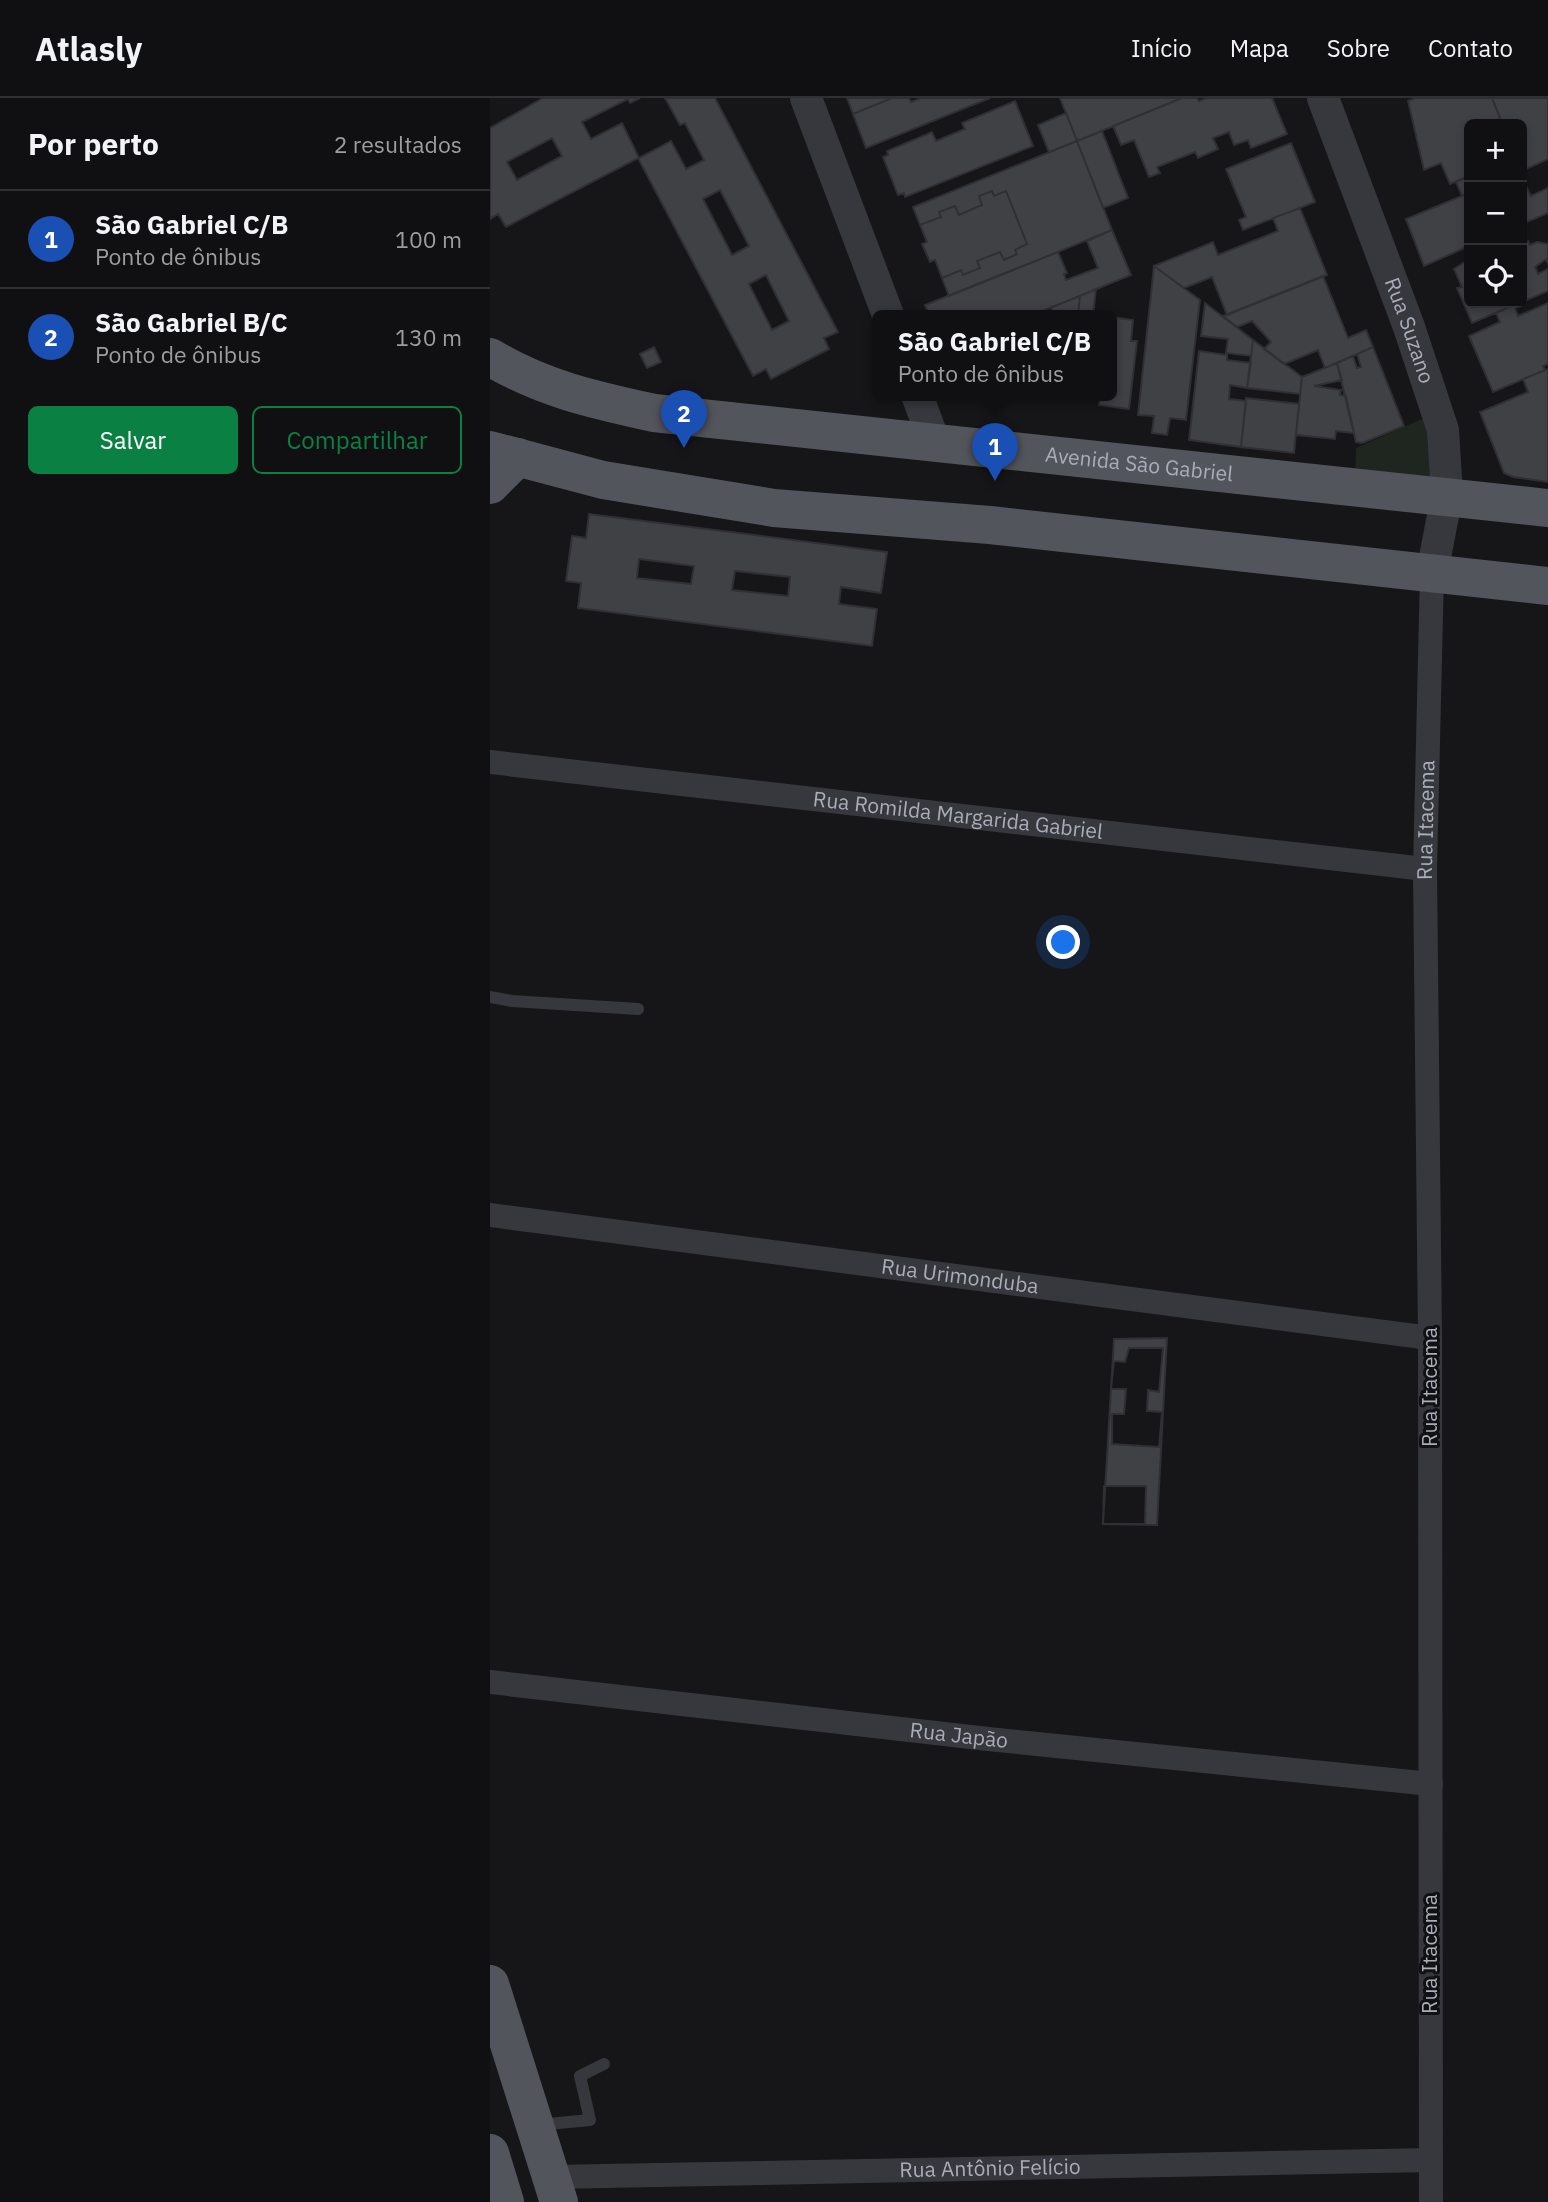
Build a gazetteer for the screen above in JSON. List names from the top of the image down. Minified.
{"streets":{"main road":["Avenida São Gabriel"],"street":["Rua Suzano","Rua Romilda Margarida Gabriel","Rua Itacema","Rua Urimonduba","Rua Japão","Rua Antônio Felício"]},"crossings":[["Rua Suzano","Avenida São Gabriel"],["Rua Suzano","Rua Itacema"],["Rua Romilda Margarida Gabriel","Rua Itacema"],["Rua Itacema","Rua Urimonduba"],["Rua Itacema","Rua Japão"],["Rua Itacema","Rua Antônio Felício"]],"page":{"header":"Atlasly","nav":["Início","Mapa","Sobre","Contato"],"heading":["Por perto","2 resultados"],"map_buttons":["+","−"],"list":[{"mark":"1","name":"São Gabriel C/B","note":"Ponto de ônibus","value":"100 m"},{"mark":"2","name":"São Gabriel B/C","note":"Ponto de ônibus","value":"130 m"}],"popup":["São Gabriel C/B","Ponto de ônibus"],"buttons":["Salvar","Compartilhar"],"pins":["2","1"]}}
